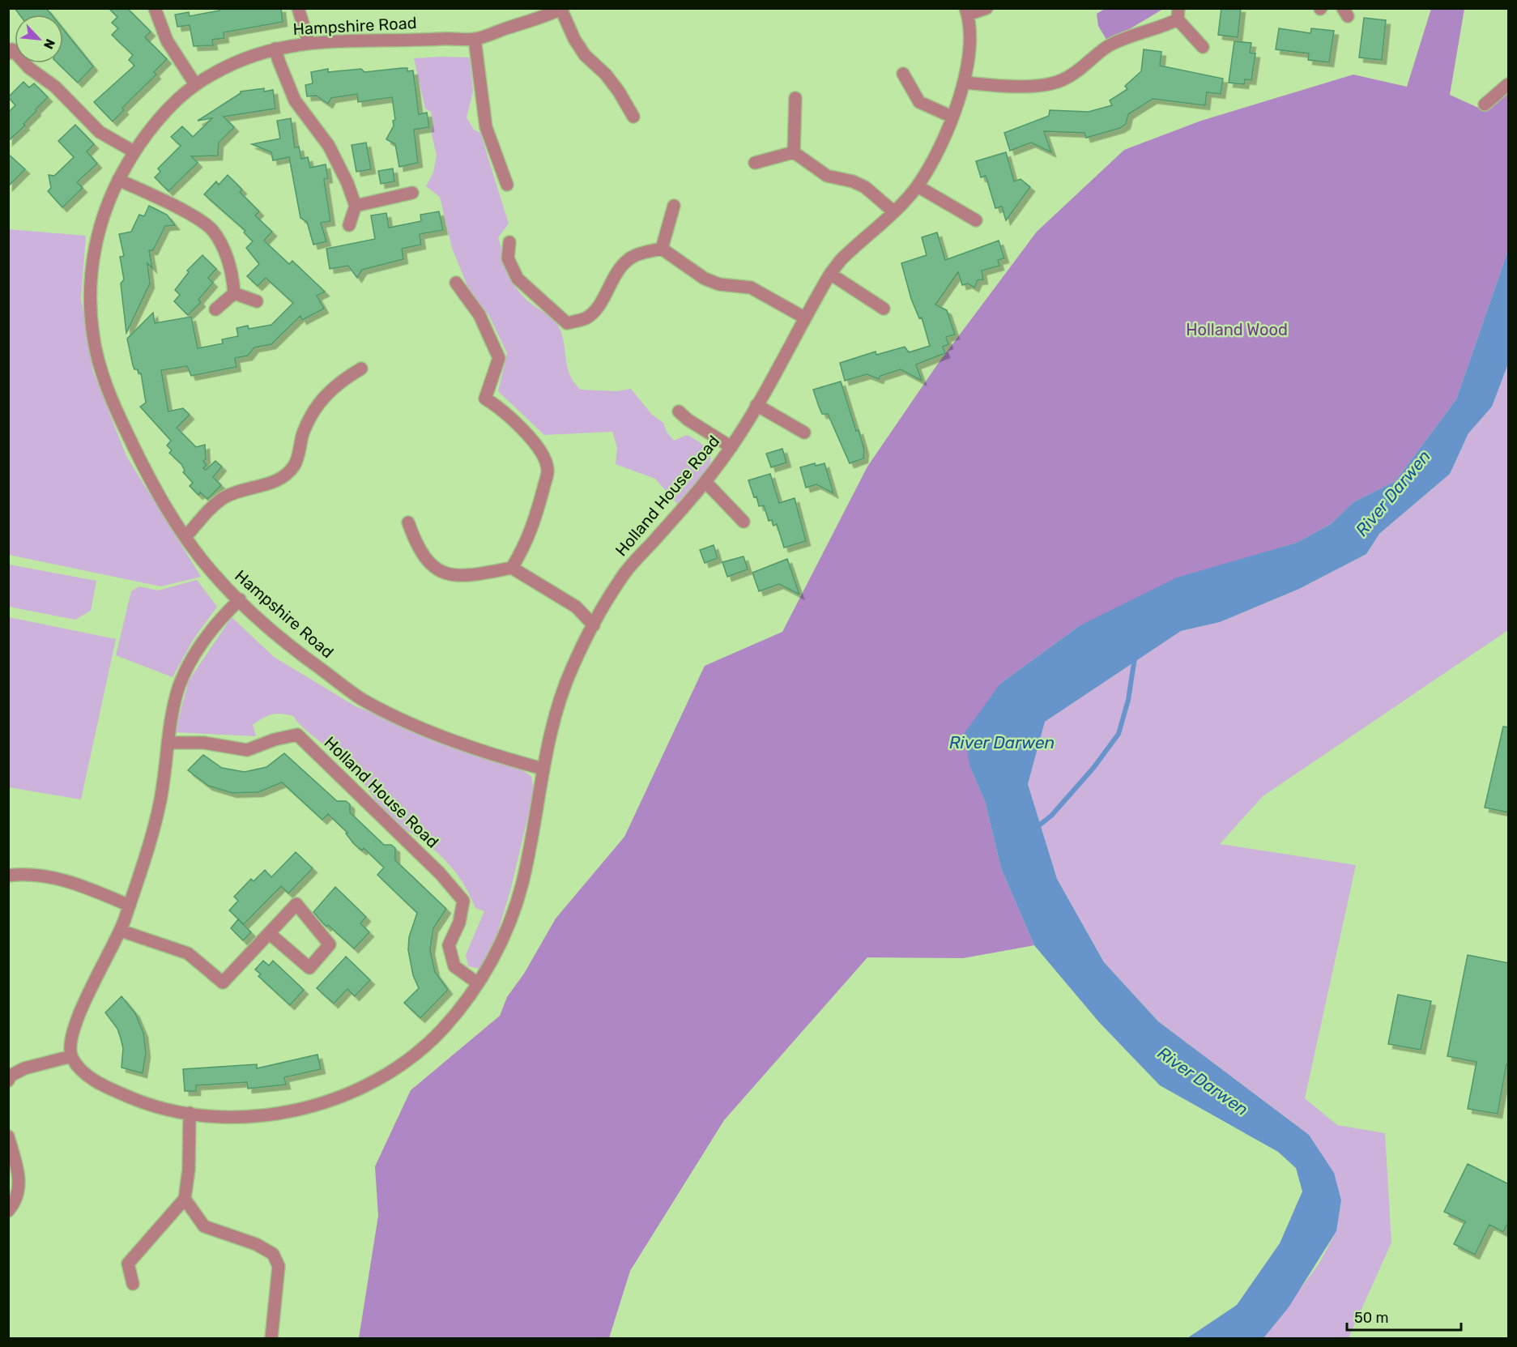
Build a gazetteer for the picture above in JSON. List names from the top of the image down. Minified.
{"streets":{"street":["Hampshire Road","Holland House Road"]},"crossings":[["Hampshire Road","Holland House Road"]],"water":["River Darwen"],"parks":["Holland Wood"],"scale_bar":"50 m","north":"bottom right"}
